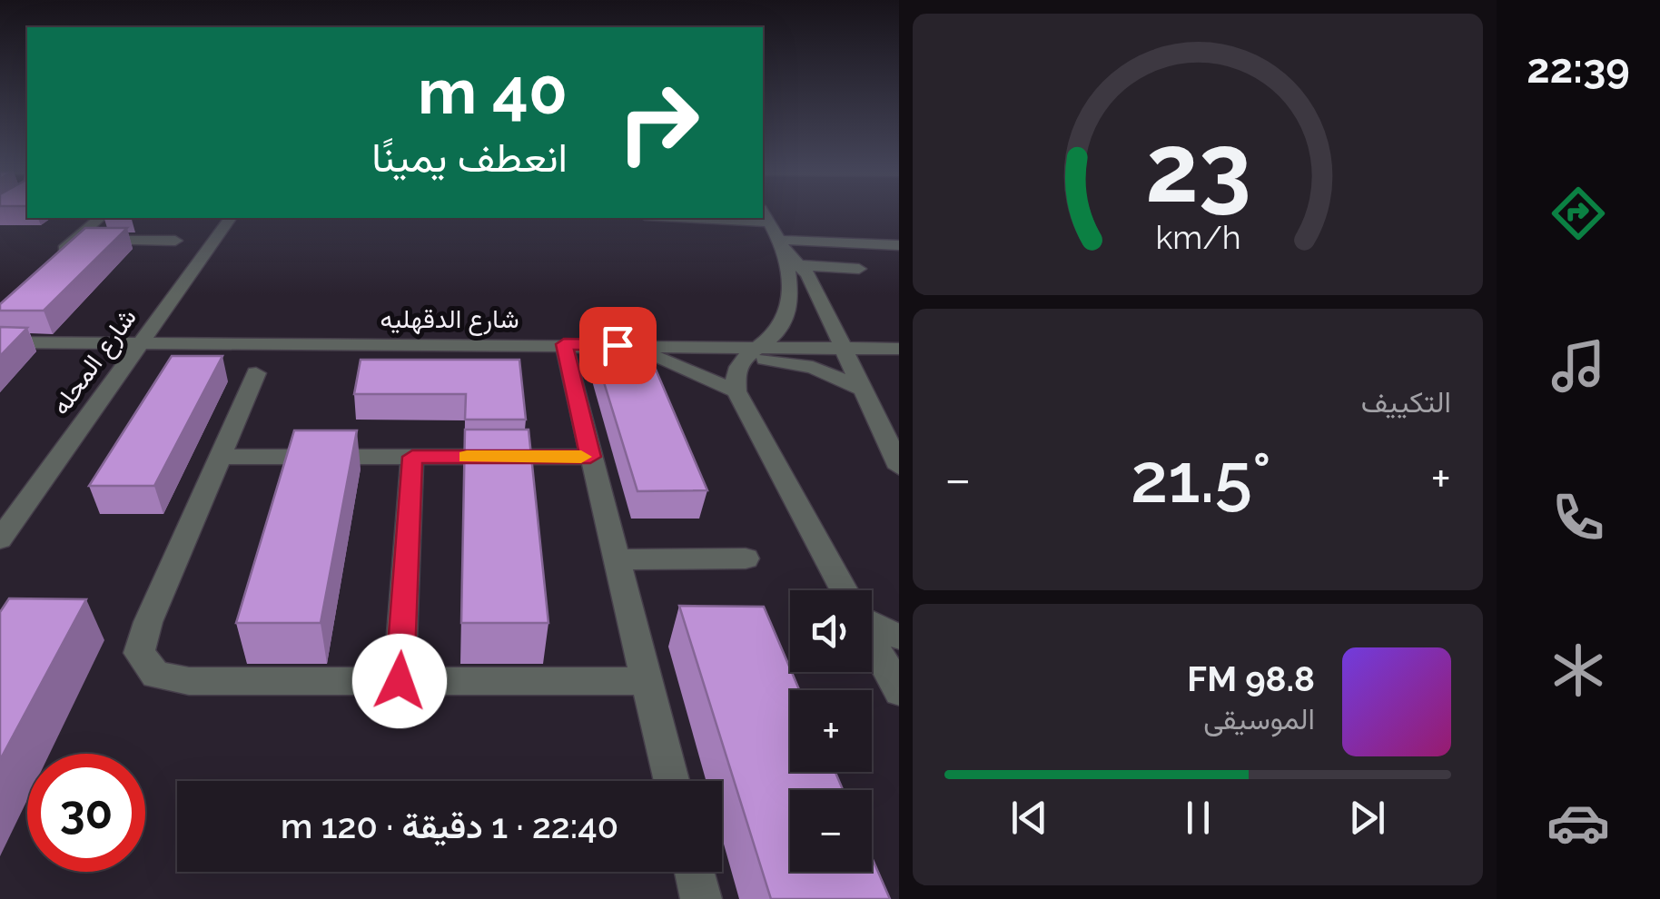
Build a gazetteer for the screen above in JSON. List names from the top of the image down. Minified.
{"streets":{"street":["شارع الدقهليه","شارع المحله"]},"crossings":[["شارع الدقهليه","شارع المحله"]],"page":{"tabs":"22:39","turn":["40 m","انعطف يمينًا"],"tile":"التكييف","heat":["−","21.5°","+"],"map_buttons":["+","−"],"song":["98.8 FM","الموسيقى"],"limit":"30","trip":"22:40 · 1 دقيقة · 120 m","gauge":["23","km/h"]}}
